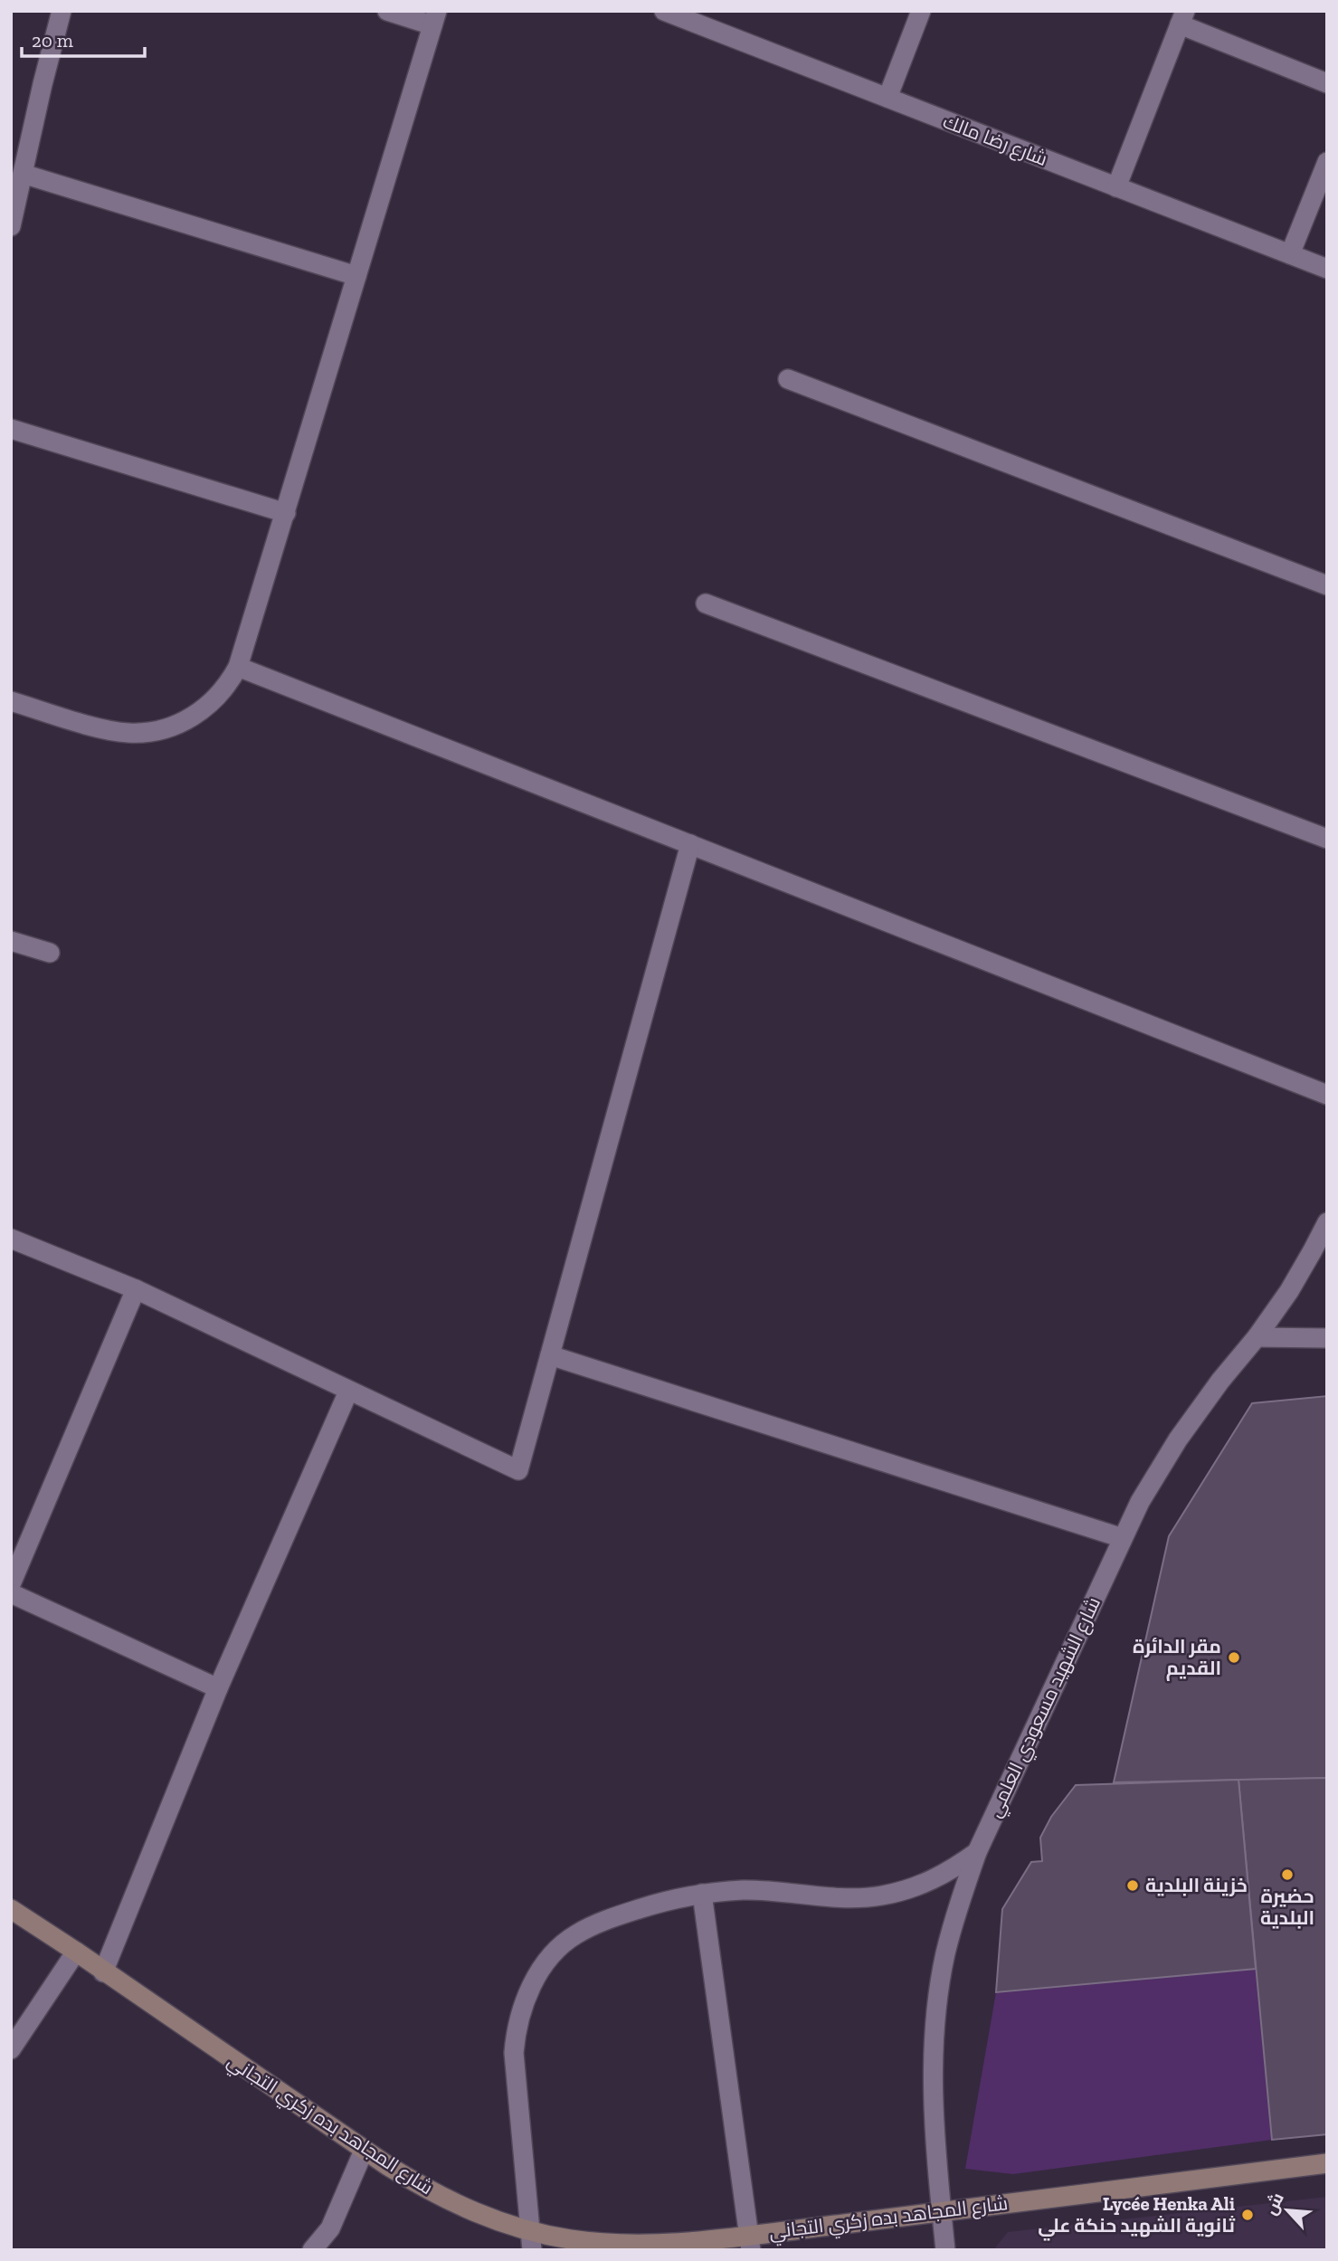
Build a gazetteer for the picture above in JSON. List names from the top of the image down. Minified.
{"streets":{"street":["شارع رضا مالك","شارع الشهيد مسعودي العلمي","شارع المجاهد بده زكري التجاني"]},"crossings":[["شارع الشهيد مسعودي العلمي","شارع المجاهد بده زكري التجاني"]],"places":["مقر الدائرة القديم","حضيرة البلدية","خزينة البلدية","Lycée Henka Ali ثانوية الشهيد حنكة علي"],"scale_bar":"20 m","north":"top left"}
